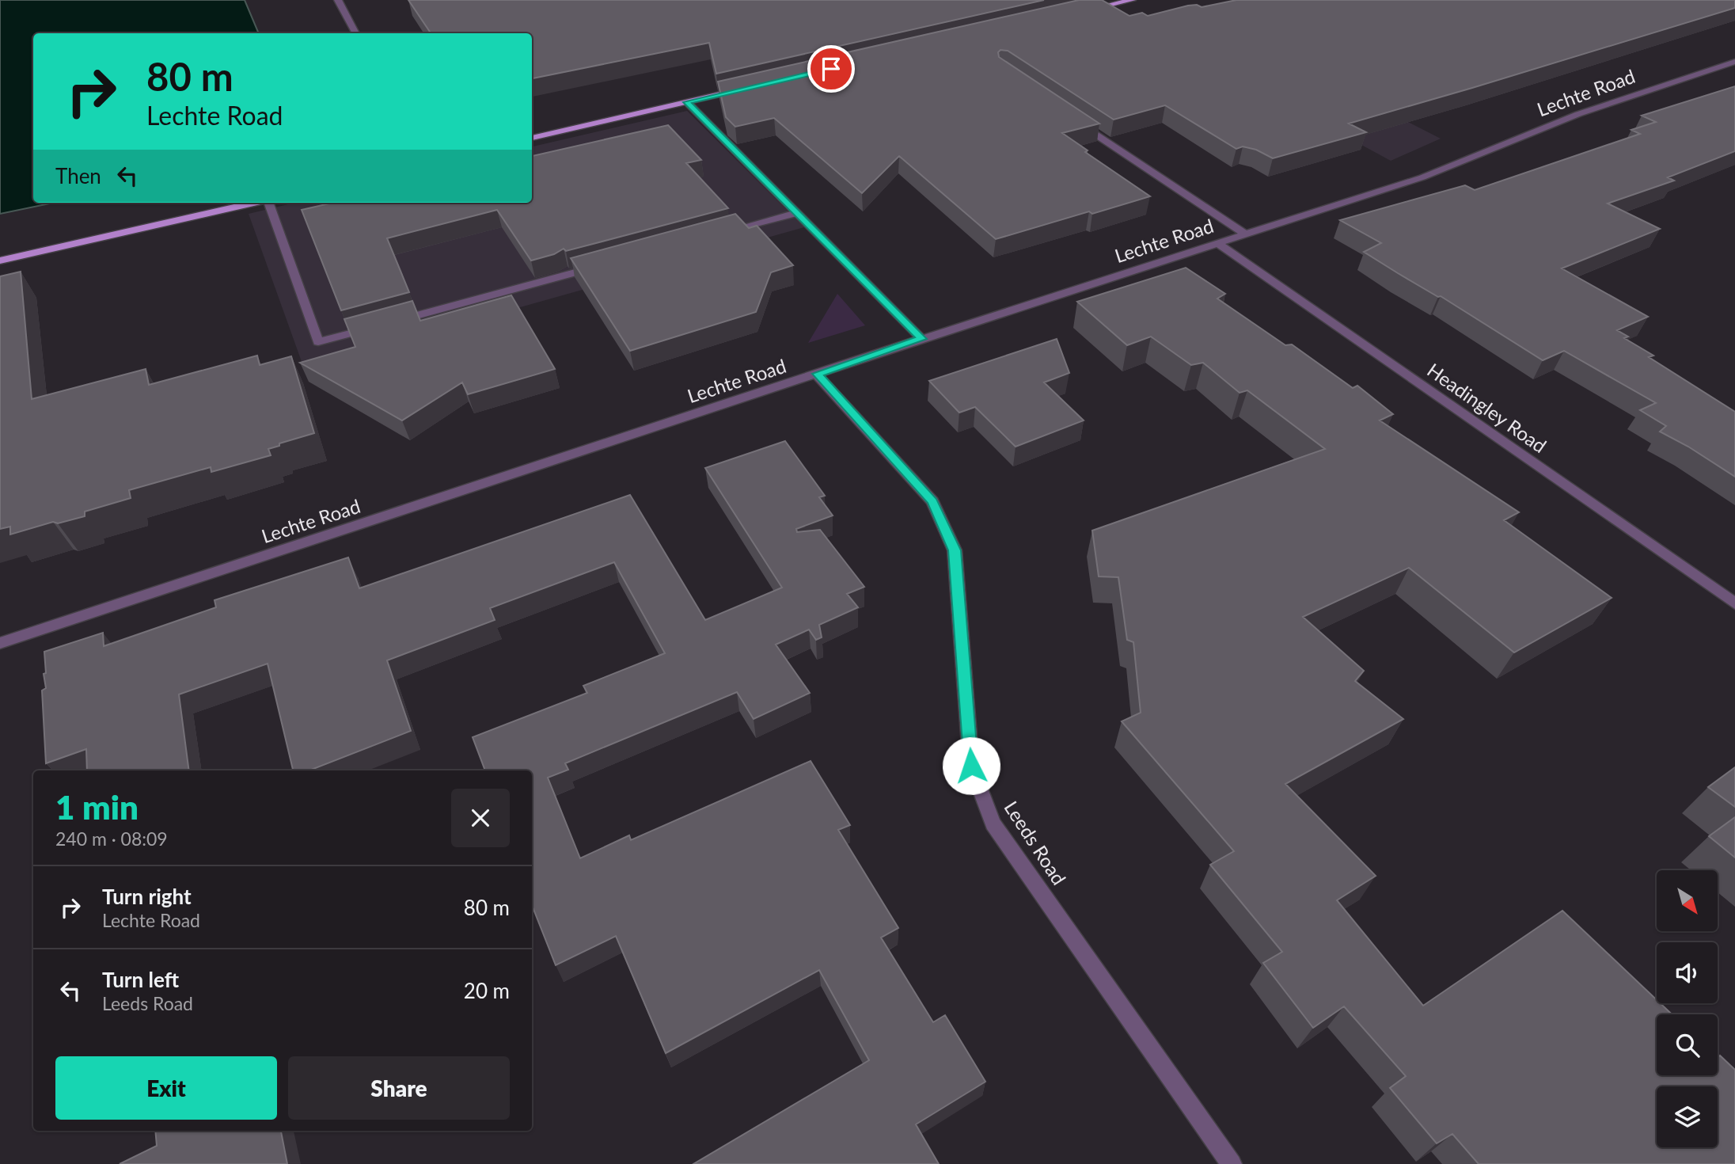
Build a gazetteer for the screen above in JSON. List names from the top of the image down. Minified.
{"streets":{"street":["Lechte Road","Headingley Road","Leeds Road"]},"crossings":[["Lechte Road","Headingley Road"],["Lechte Road","Leeds Road"]],"north":"bottom right","page":{"turn":["80 m","Lechte Road"],"then":"Then","heading":["1 min","240 m · 08:09"],"list":[{"name":"Turn right","note":"Lechte Road","value":"80 m"},{"name":"Turn left","note":"Leeds Road","value":"20 m"}],"buttons":["Exit","Share"]}}
